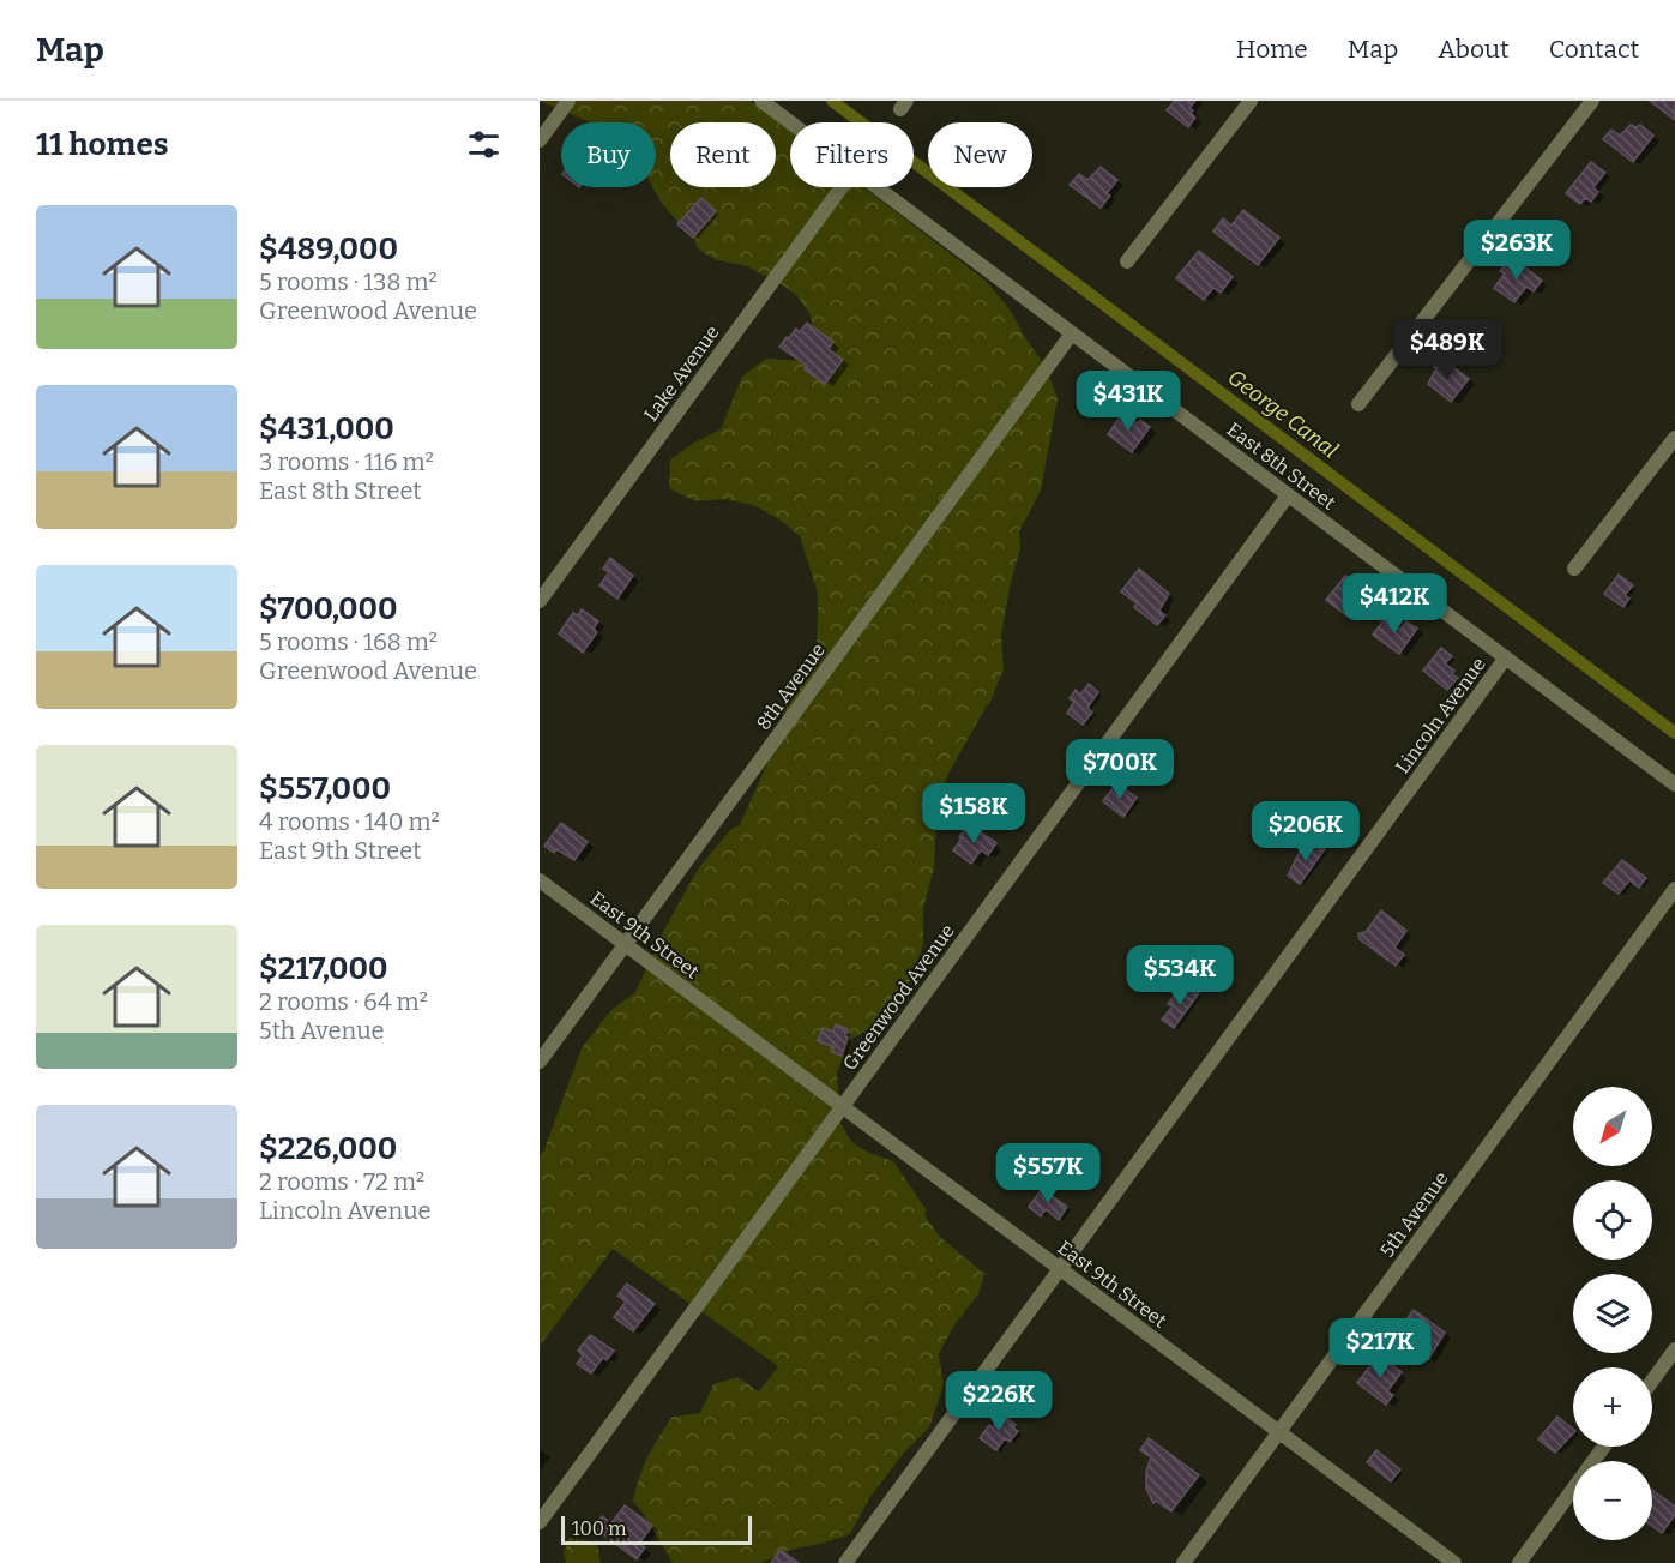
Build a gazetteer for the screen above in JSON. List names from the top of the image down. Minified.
{"streets":{"street":["Lake Avenue","East 8th Street","8th Avenue","Lincoln Avenue","East 9th Street","Greenwood Avenue","5th Avenue"]},"crossings":[["East 8th Street","8th Avenue"],["East 8th Street","Lincoln Avenue"],["East 8th Street","Greenwood Avenue"],["8th Avenue","East 9th Street"],["Lincoln Avenue","East 9th Street"],["East 9th Street","Greenwood Avenue"],["East 9th Street","5th Avenue"]],"water":["George Canal"],"scale_bar":"100 m","north":"bottom left","page":{"header":"Map","nav":["Home","Map","About","Contact"],"heading":"11 homes","chip":["Buy","Rent","Filters","New"],"list":[{"name":"$489,000","note":"5 rooms · 138 m² · Greenwood Avenue"},{"name":"$431,000","note":"3 rooms · 116 m² · East 8th Street"},{"name":"$700,000","note":"5 rooms · 168 m² · Greenwood Avenue"},{"name":"$557,000","note":"4 rooms · 140 m² · East 9th Street"},{"name":"$217,000","note":"2 rooms · 64 m² · 5th Avenue"},{"name":"$226,000","note":"2 rooms · 72 m² · Lincoln Avenue"}],"price":["$263K","$489K","$431K","$412K","$700K","$158K","$206K","$534K","$557K","$217K","$226K"],"map_buttons":["+","−"],"scale":"100 m"}}
